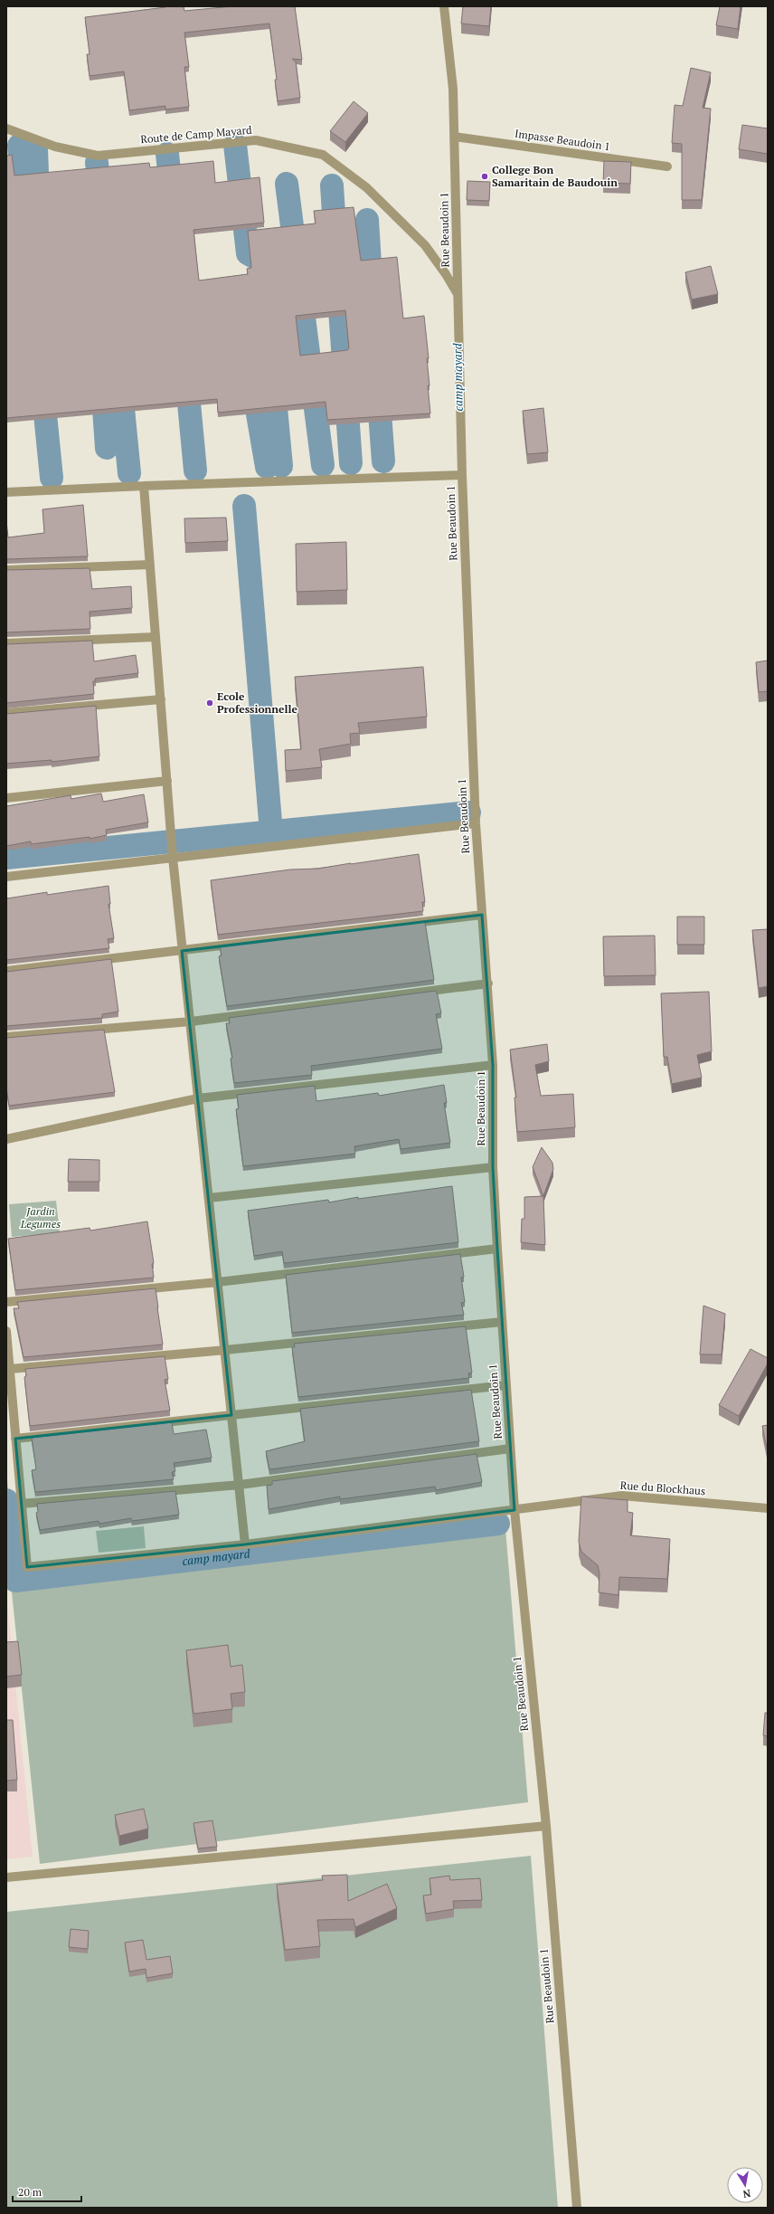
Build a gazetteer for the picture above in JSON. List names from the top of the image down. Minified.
{"streets":{"street":["Route de Camp Mayard","Impasse Beaudoin 1","Rue Beaudoin 1","Rue du Blockhaus"]},"crossings":[["Route de Camp Mayard","Rue Beaudoin 1"],["Impasse Beaudoin 1","Rue Beaudoin 1"],["Rue Beaudoin 1","Rue du Blockhaus"]],"water":["camp mayard"],"parks":["Jardin Legumes"],"places":["College Bon Samaritain de Baudouin","Ecole Professionnelle"],"scale_bar":"20 m","north":"bottom"}
